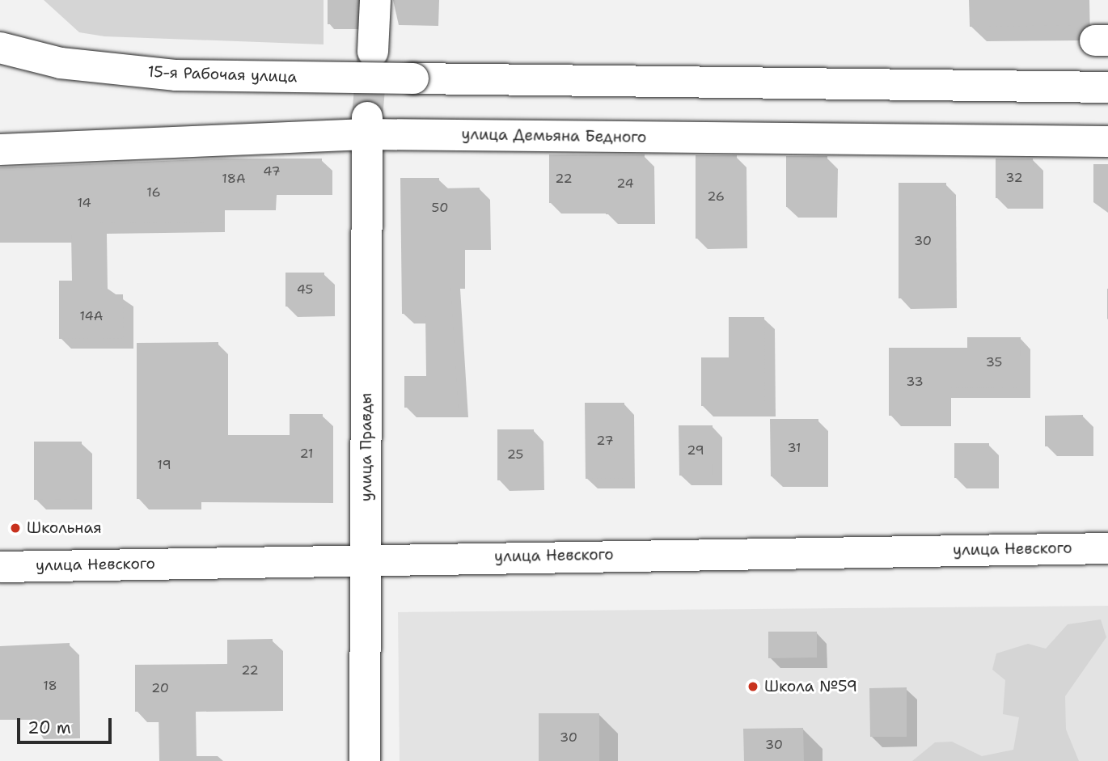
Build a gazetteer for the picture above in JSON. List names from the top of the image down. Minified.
{"streets":{"main road":["15-я Рабочая улица","улица Демьяна Бедного","улица Правды","улица Невского"]},"crossings":[["улица Демьяна Бедного","улица Правды"],["улица Правды","улица Невского"]],"places":["Школьная","Школа №59"],"house_numbers":["47","32","18А","22","24","16","26","14","50","30","45","14А","35","33","27","31","29","21","25","19","22","18","20","30","30"],"scale_bar":"20 m"}
